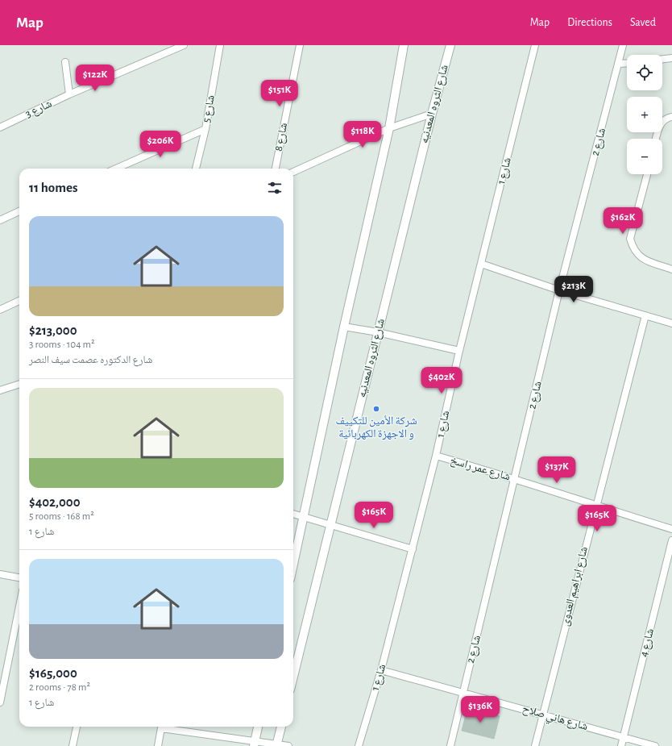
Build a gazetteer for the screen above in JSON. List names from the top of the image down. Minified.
{"streets":{"street":["شارع الثروه المعدنيه","شارع 3","شارع 5","شارع 8","شارع 2","شارع 1","شارع عمر راسخ","شارع ابراهيم العدوى","شارع 4","شارع هاني صلاح"]},"crossings":[["شارع 2","شارع عمر راسخ"],["شارع 2","شارع هاني صلاح"],["شارع 1","شارع عمر راسخ"],["شارع 1","شارع هاني صلاح"],["شارع عمر راسخ","شارع ابراهيم العدوى"],["شارع ابراهيم العدوى","شارع هاني صلاح"],["شارع 4","شارع هاني صلاح"]],"places":["شركة الأمين للتكييف و الاجهزة الكهربائية"],"page":{"header":"Map","nav":["Map","Directions","Saved"],"map_buttons":["+","−"],"price":["$122K","$151K","$118K","$206K","$162K","$213K","$402K","$137K","$165K","$165K","$136K"],"heading":"11 homes","list":[{"name":"$213,000","note":"3 rooms · 104 m² · شارع الدكتوره عصمت سيف النصر"},{"name":"$402,000","note":"5 rooms · 168 m² · شارع 1"},{"name":"$165,000","note":"2 rooms · 78 m² · شارع 1"}]}}
